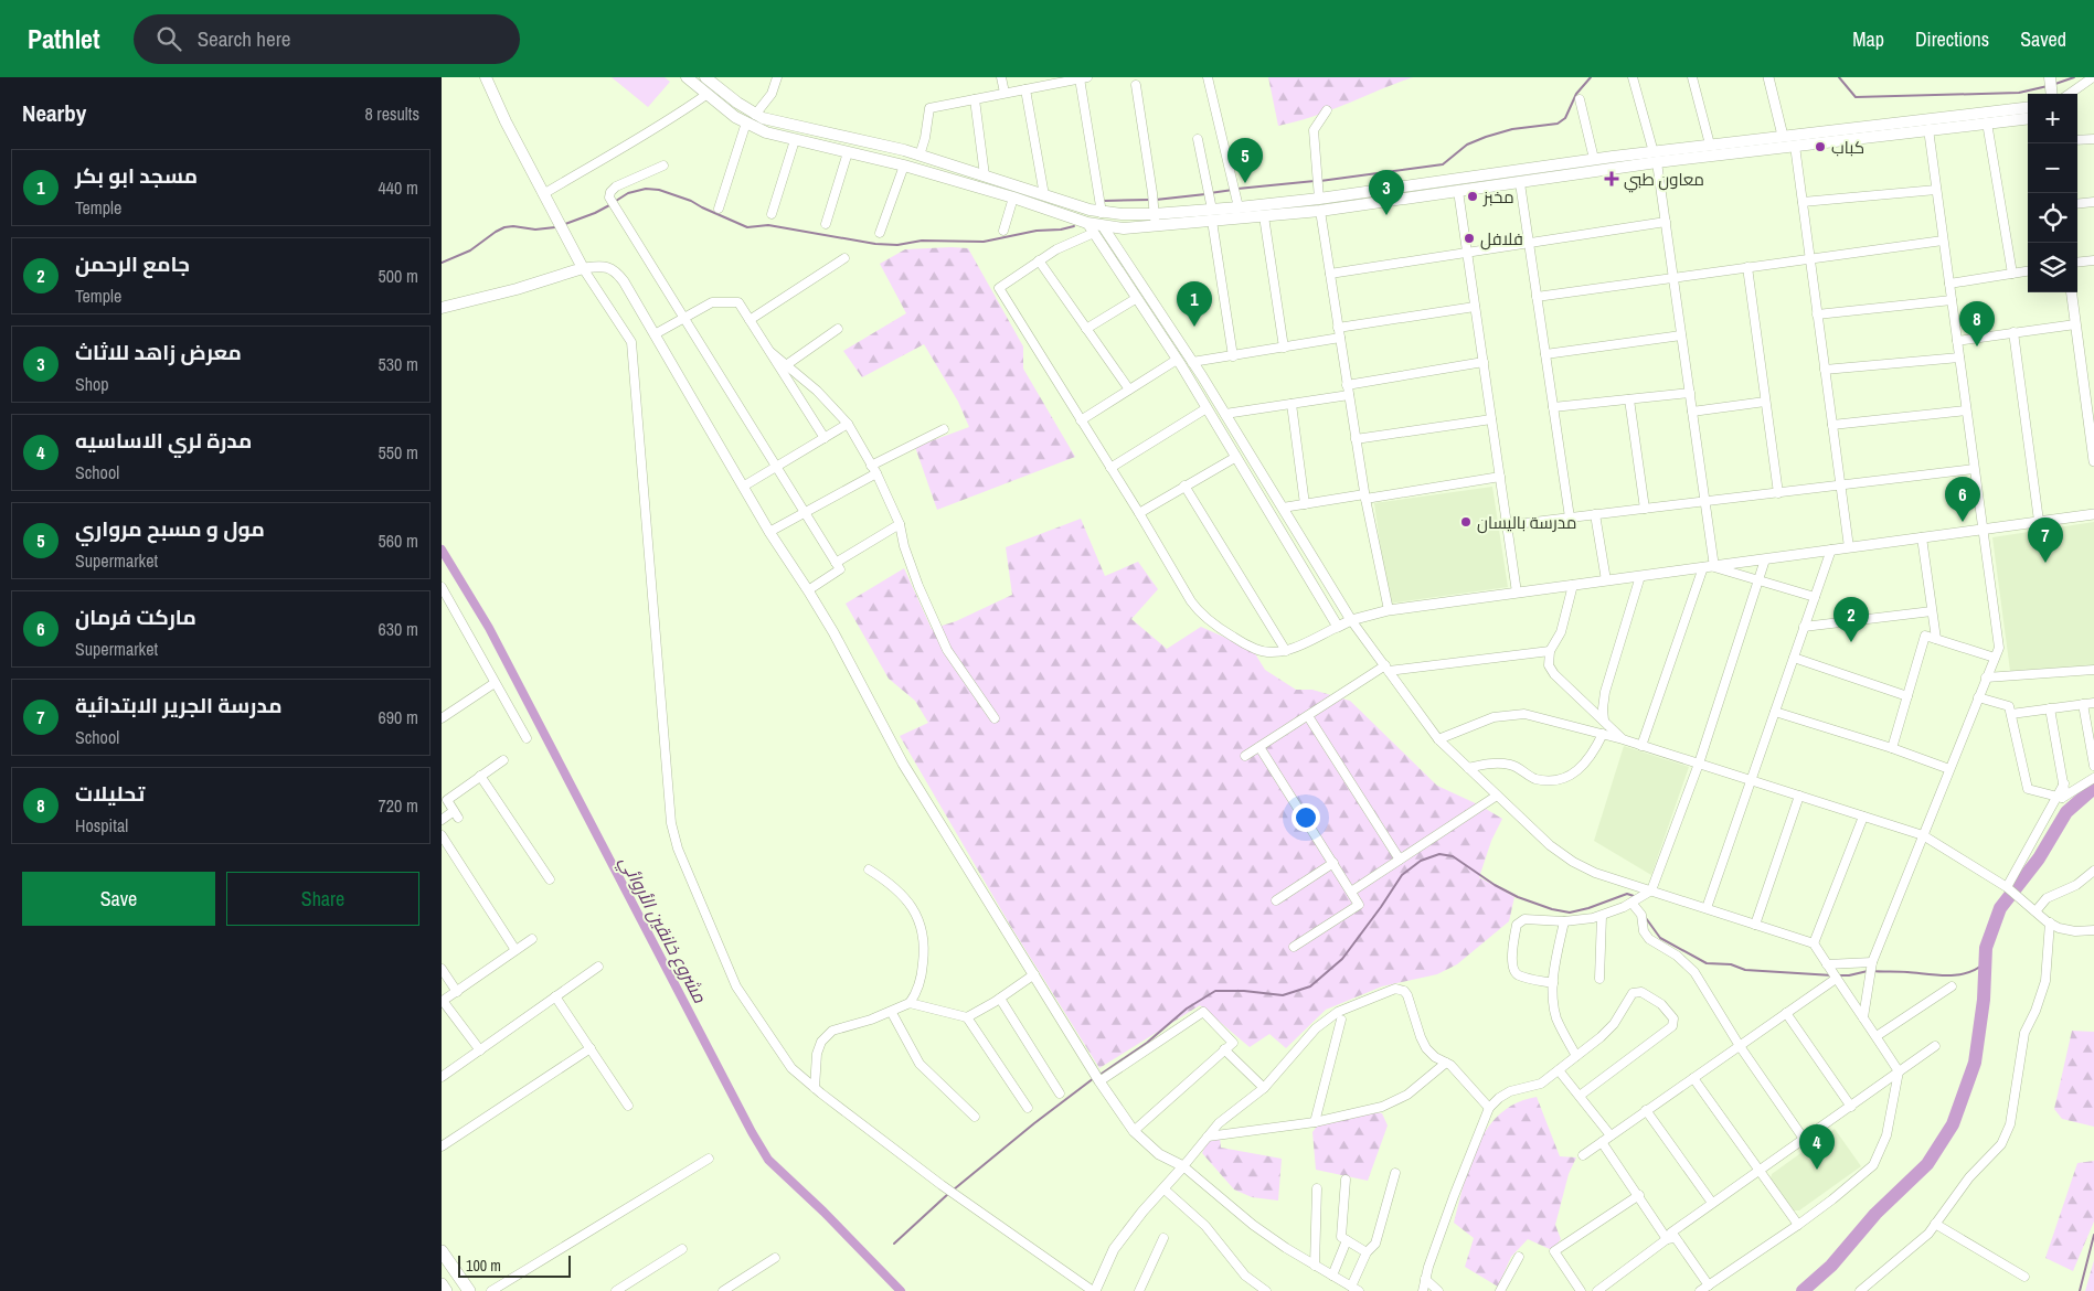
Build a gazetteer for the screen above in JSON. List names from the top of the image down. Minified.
{"water":["مشروع خانقين الأروائي"],"places":{"other":["كباب","مخبز","فلافل","مدرسة بالیسان"],"health":["معاون طبي"]},"scale_bar":"100 m","page":{"header":"Pathlet","search":"Search here","nav":["Map","Directions","Saved"],"heading":["Nearby","8 results"],"map_buttons":["+","−"],"pins":["5","3","1","8","6","7","2","4"],"list":[{"mark":"1","name":"مسجد ابو بكر","note":"Temple","value":"440 m"},{"mark":"2","name":"جامع الرحمن","note":"Temple","value":"500 m"},{"mark":"3","name":"معرض زاهد للاثاث","note":"Shop","value":"530 m"},{"mark":"4","name":"مدرة لري الاساسیه","note":"School","value":"550 m"},{"mark":"5","name":"مول و مسبح مرواري","note":"Supermarket","value":"560 m"},{"mark":"6","name":"مارکت فرمان","note":"Supermarket","value":"630 m"},{"mark":"7","name":"مدرسة الجرير الابتدائية","note":"School","value":"690 m"},{"mark":"8","name":"تحلیلات","note":"Hospital","value":"720 m"}],"buttons":["Save","Share"],"scale":"100 m"}}
